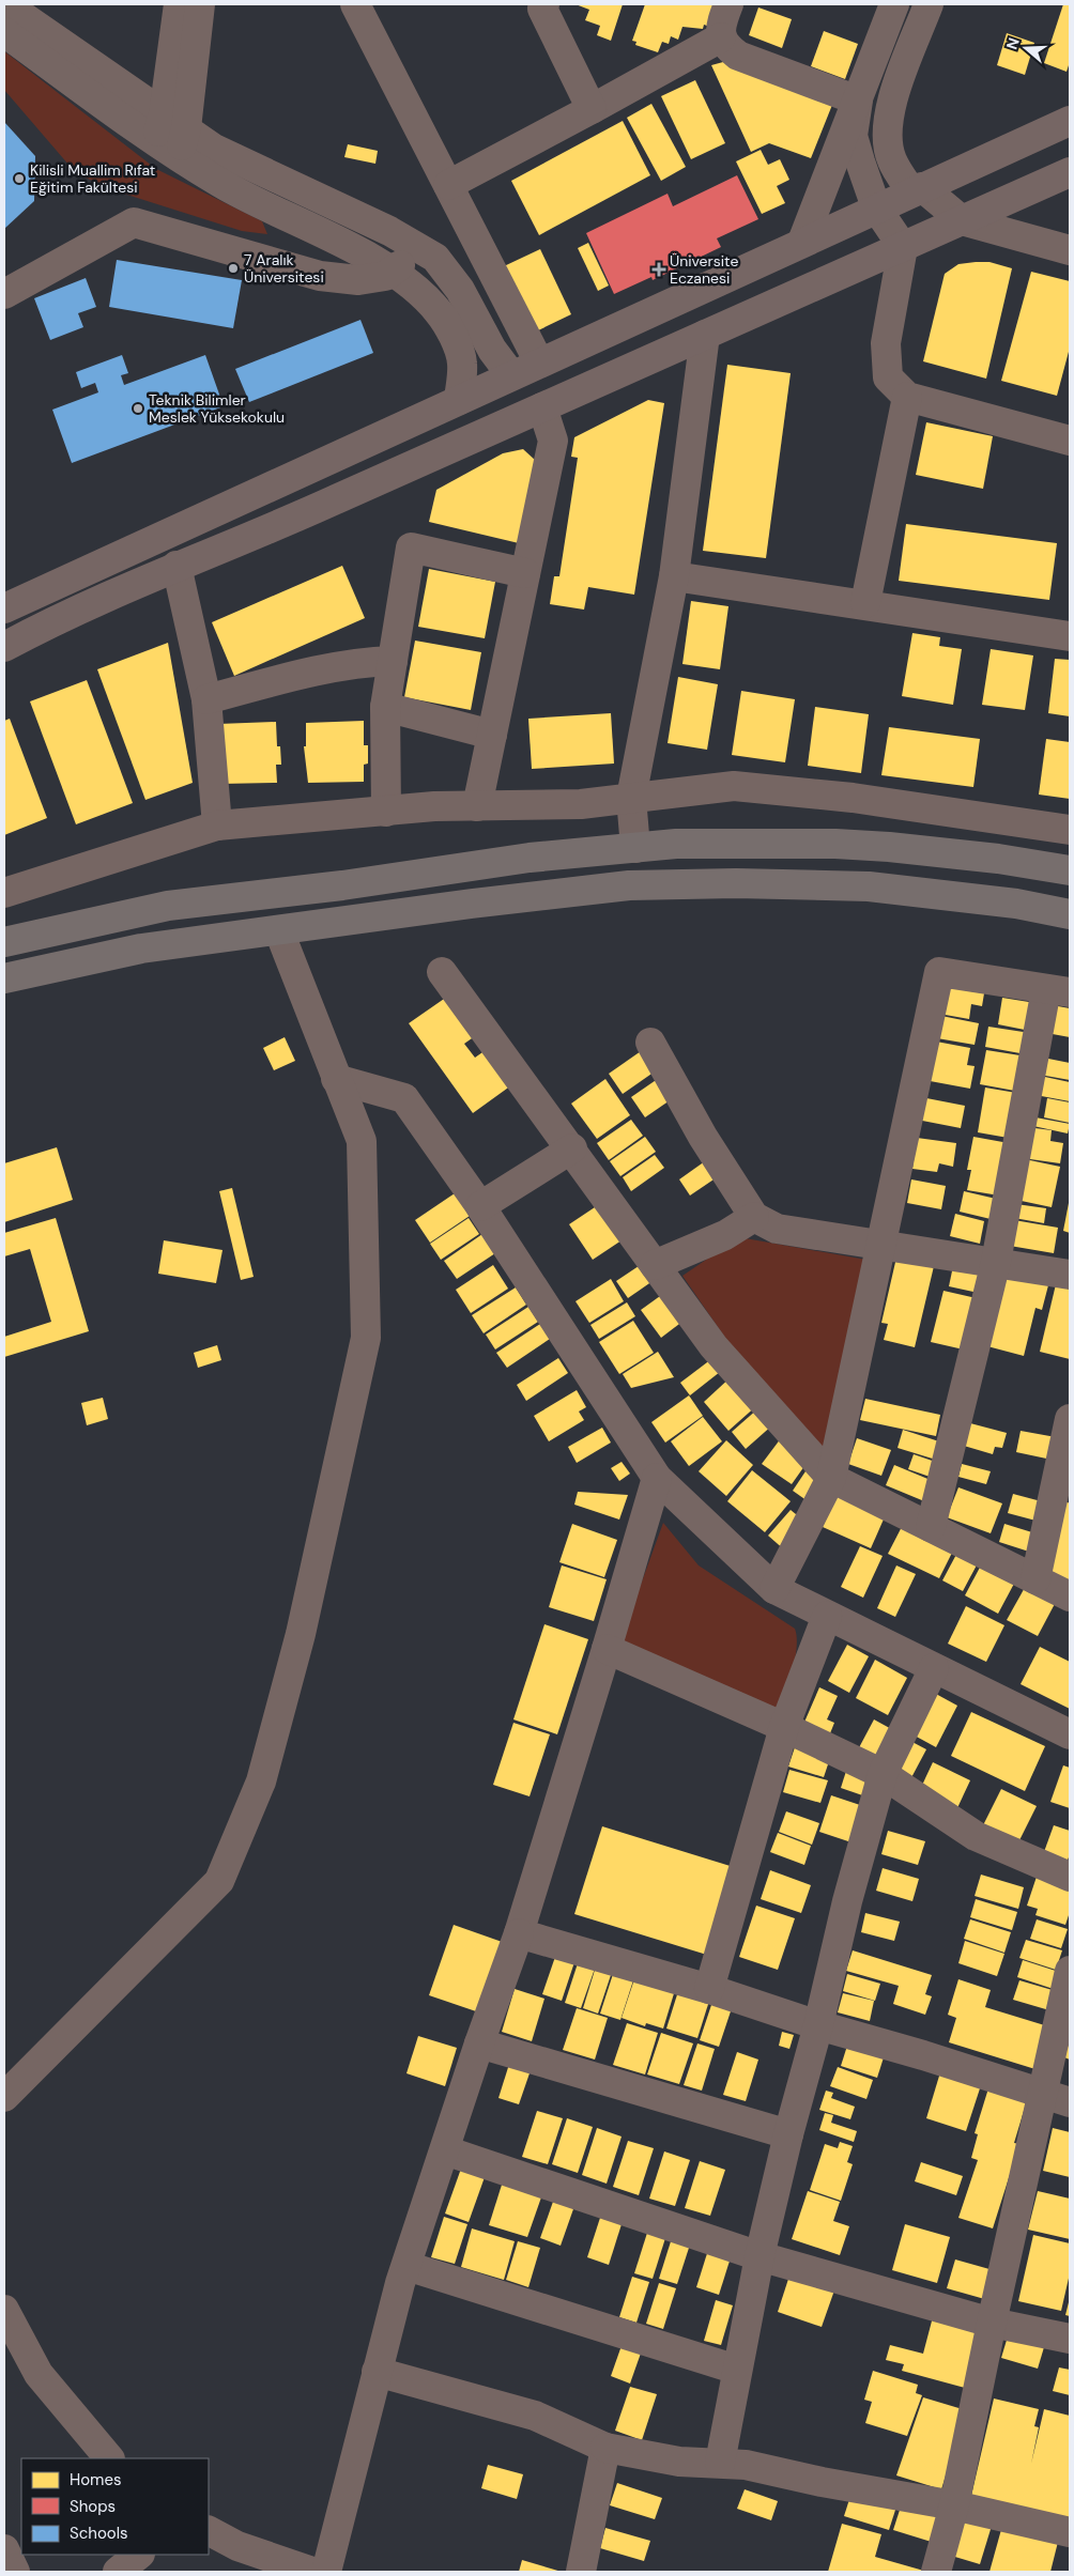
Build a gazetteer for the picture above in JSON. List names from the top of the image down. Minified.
{"places":{"other":["Kilisli Muallim Rıfat Eğitim Fakültesi","7 Aralık Üniversitesi","Teknik Bilimler Meslek Yüksekokulu"],"health":["Üniversite Eczanesi"]},"legend":["Homes","Shops","Schools"],"north":"left"}
